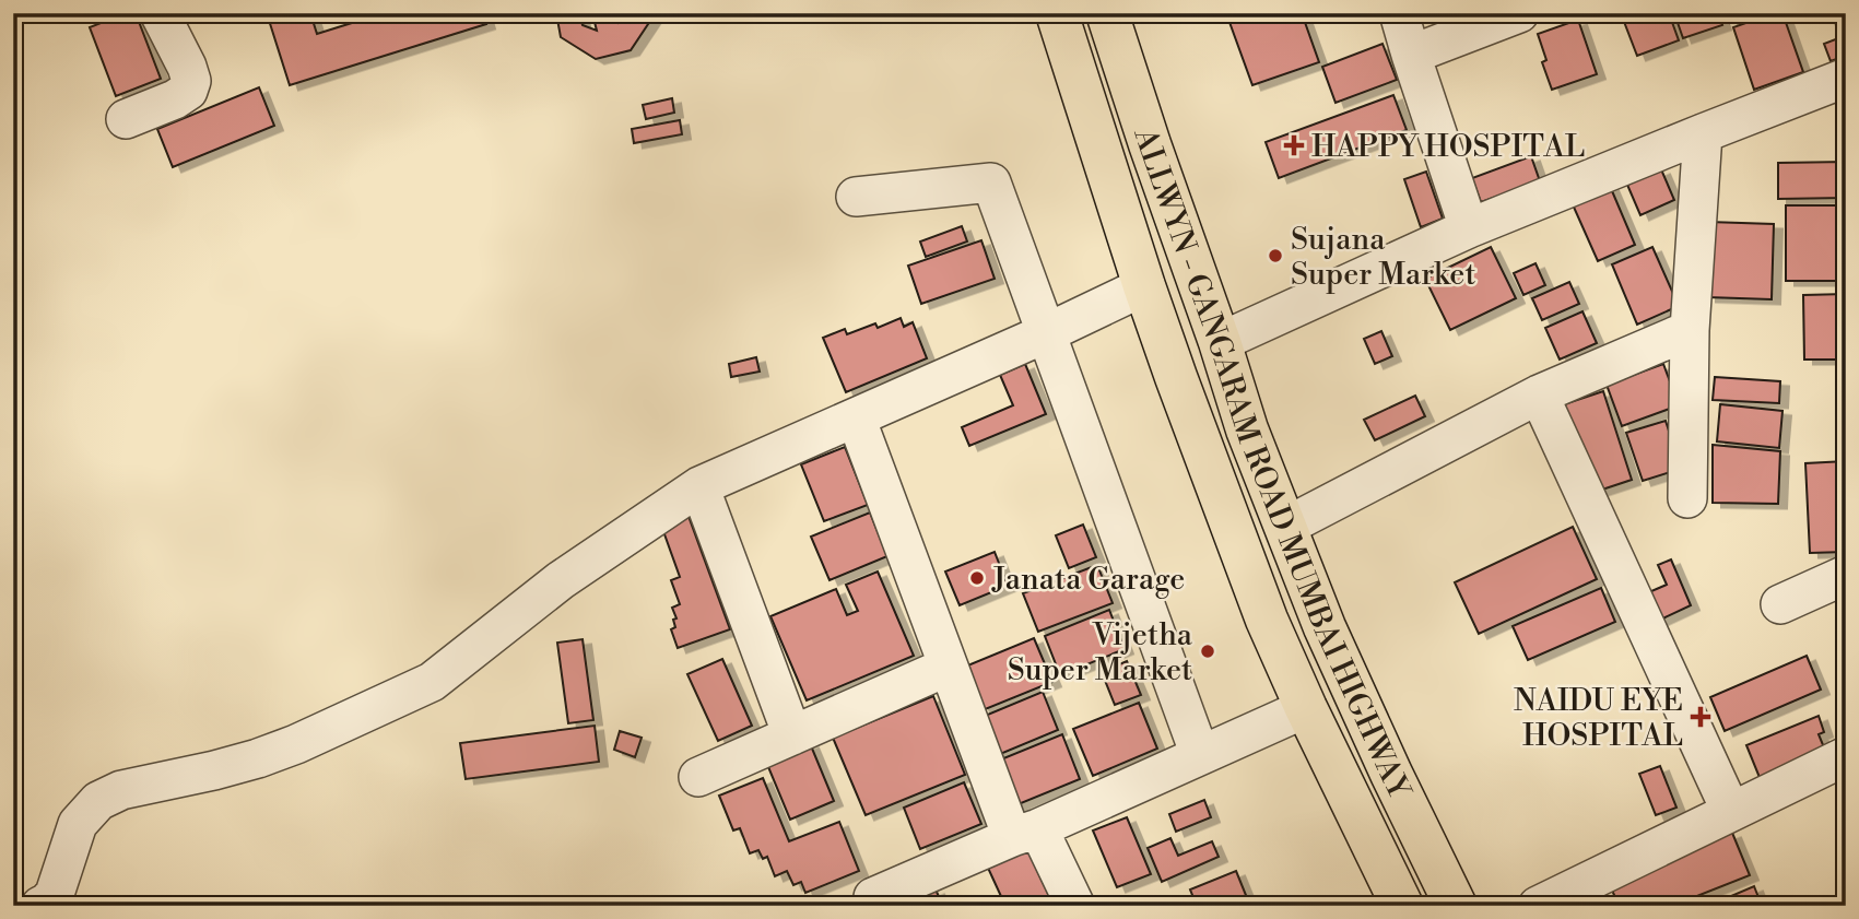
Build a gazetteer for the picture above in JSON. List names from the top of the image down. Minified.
{"streets":{"highway":["ALLWYN - GANGARAM ROAD MUMBAI HIGHWAY"]},"places":{"health":["HAPPY HOSPITAL","NAIDU EYE HOSPITAL"],"other":["Sujana Super Market","Janata Garage","Vijetha Super Market"]}}
